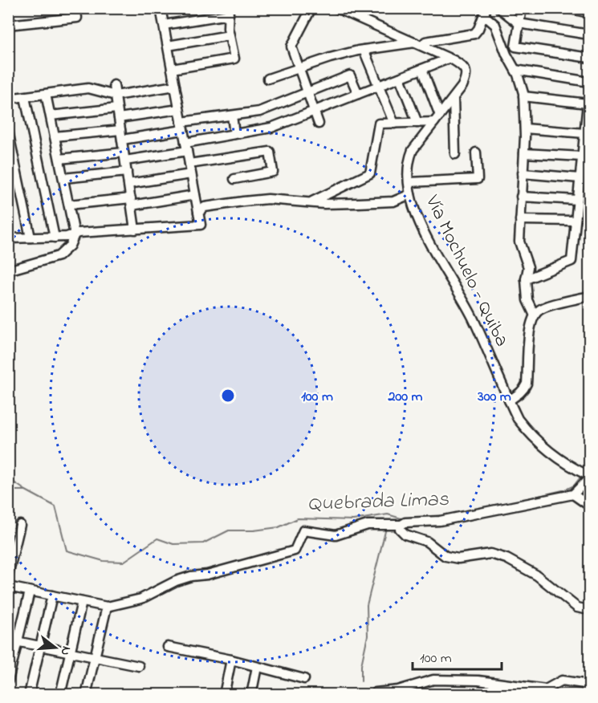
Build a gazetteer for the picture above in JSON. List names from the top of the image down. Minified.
{"streets":{"street":["Vía Mochuelo - Quiba"]},"water":["Quebrada Limas"],"scale_bar":"100 m","north":"right","rings":["100 m","200 m","300 m"]}
